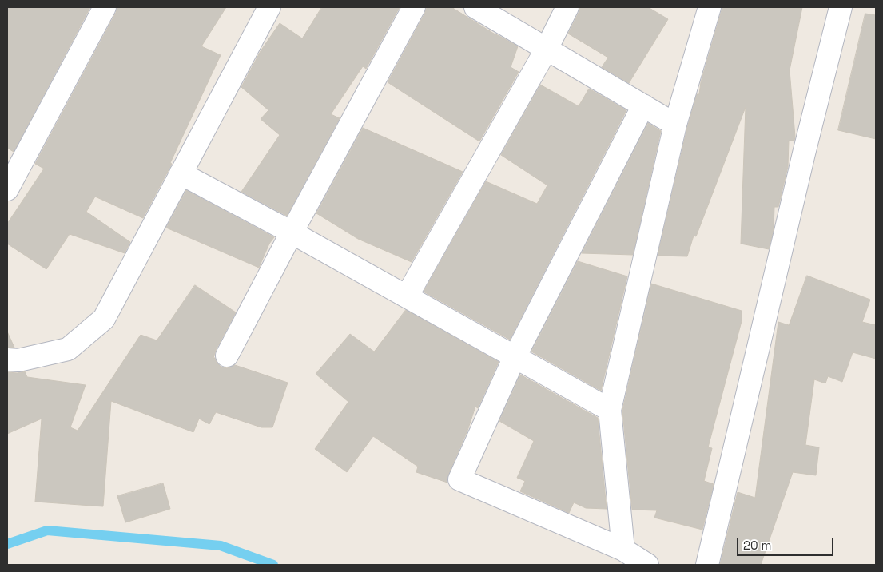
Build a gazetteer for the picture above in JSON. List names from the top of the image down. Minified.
{"scale_bar":"20 m"}
